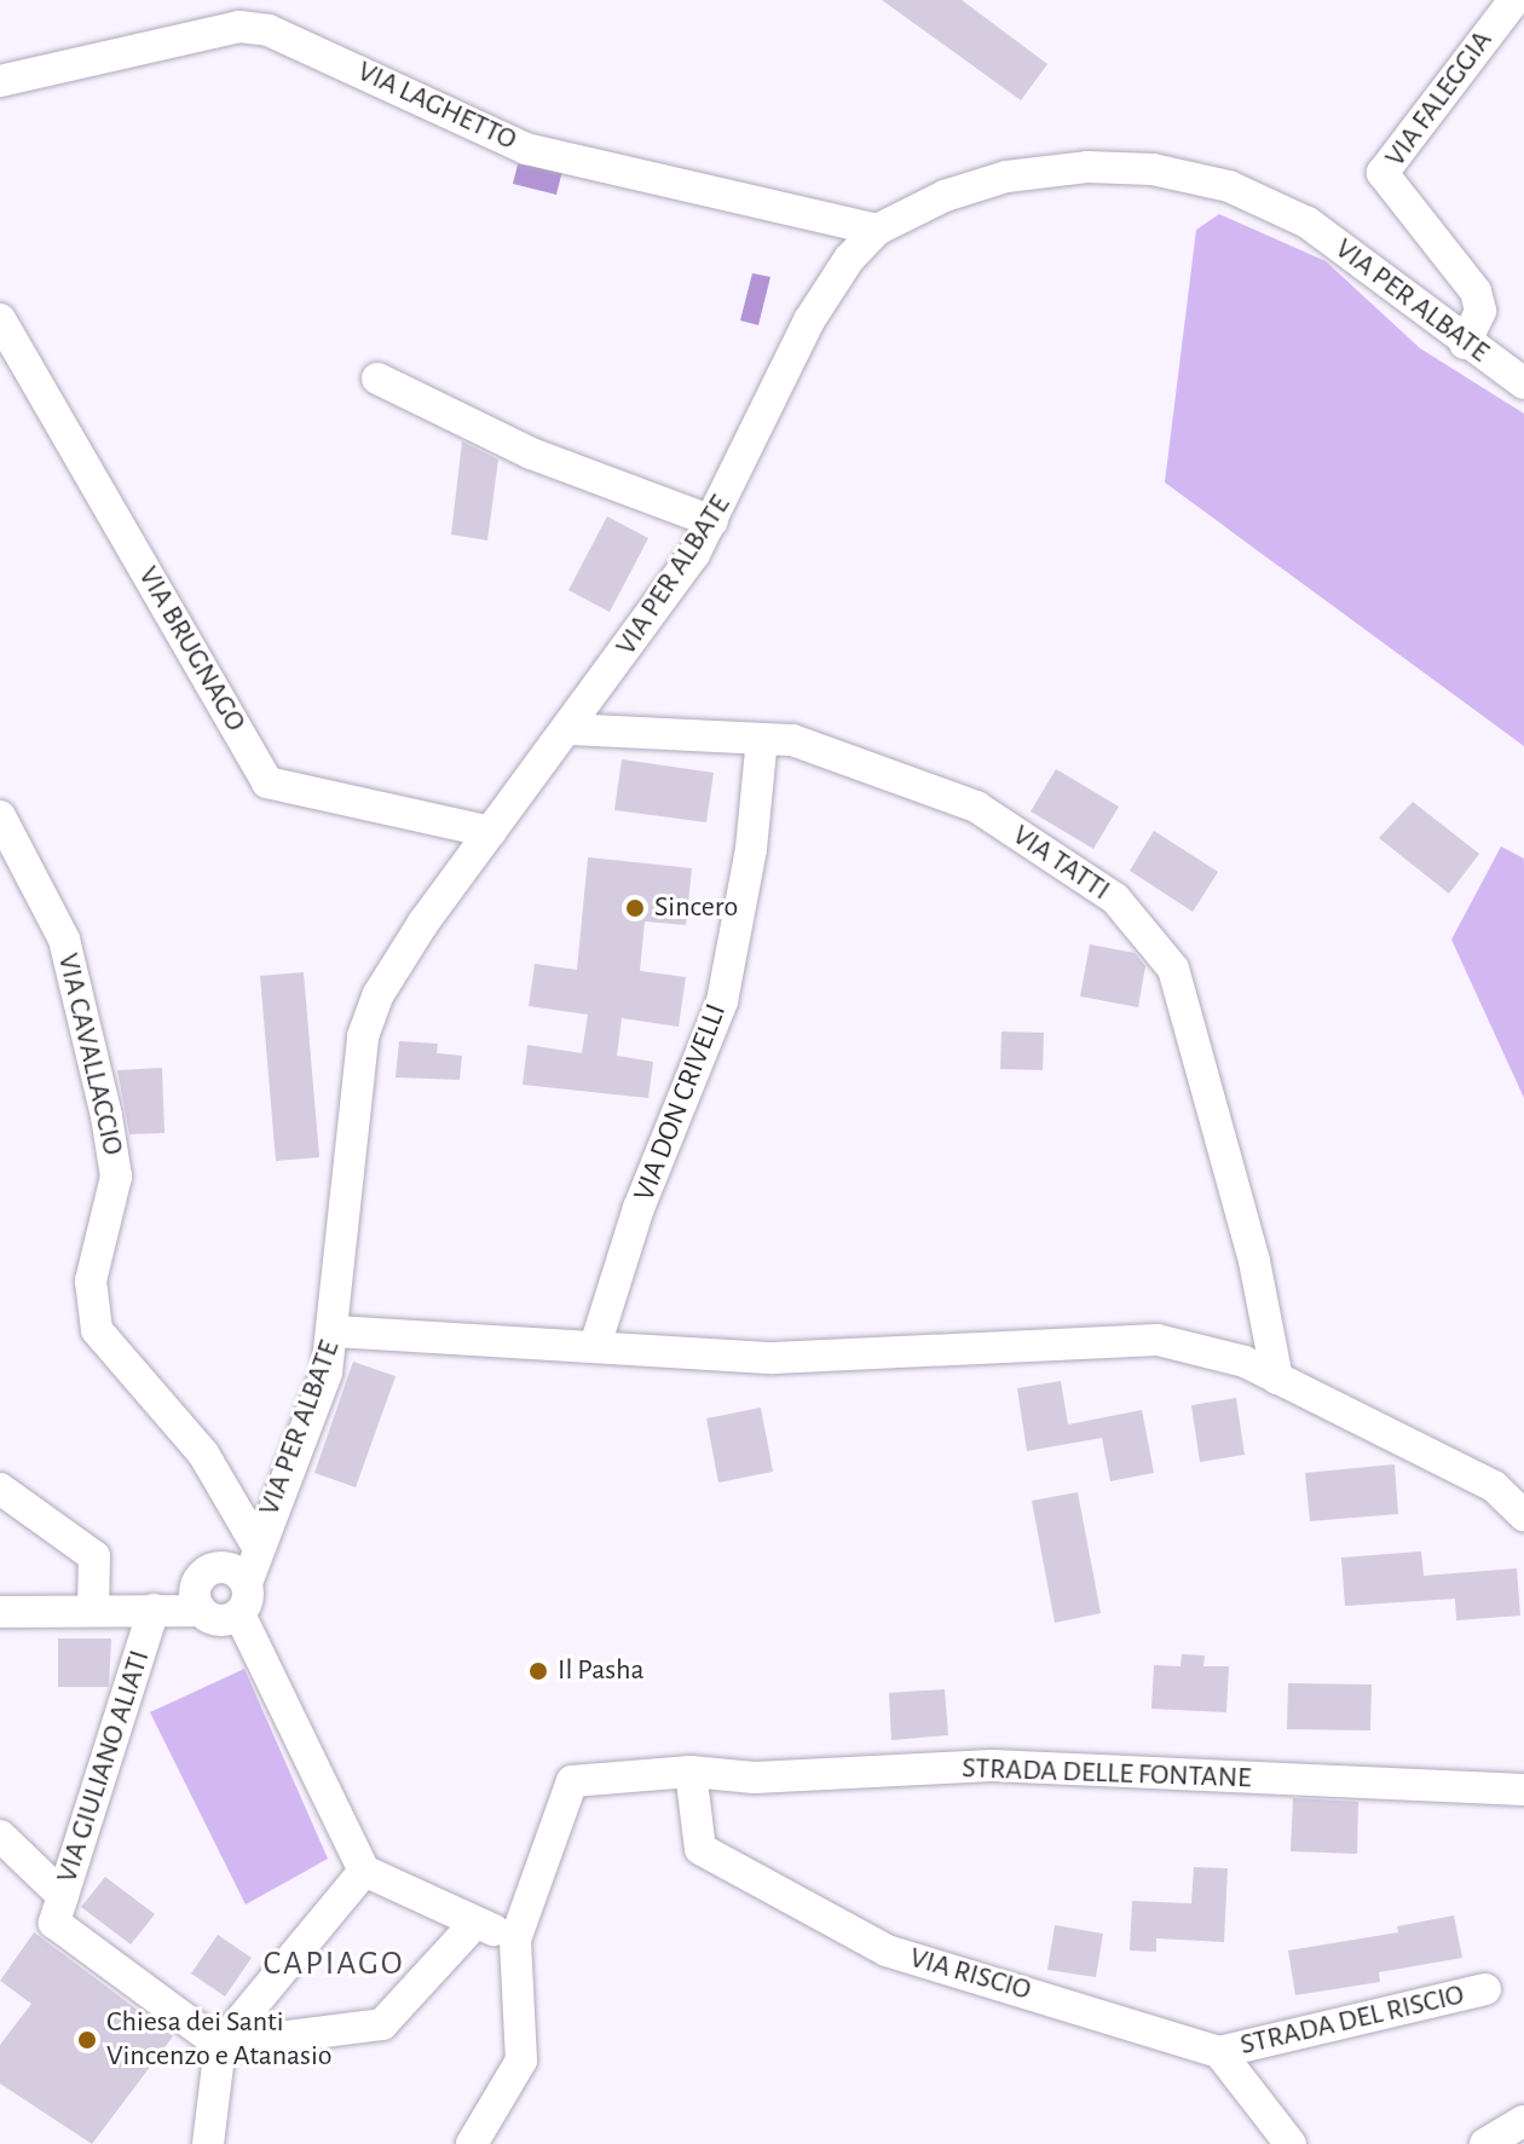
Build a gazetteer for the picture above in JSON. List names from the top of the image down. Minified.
{"streets":{"street":["VIA FALEGGIA","VIA LAGHETTO","VIA PER ALBATE","VIA BRUGNAGO","VIA TATTI","VIA CAVALLACCIO","VIA DON CRIVELLI","VIA GIULIANO ALIATI","STRADA DELLE FONTANE","VIA RISCIO","STRADA DEL RISCIO"]},"crossings":[["VIA FALEGGIA","VIA PER ALBATE"],["VIA LAGHETTO","VIA PER ALBATE"],["VIA PER ALBATE","VIA BRUGNAGO"],["VIA PER ALBATE","VIA TATTI"],["VIA PER ALBATE","VIA CAVALLACCIO"],["VIA TATTI","VIA DON CRIVELLI"],["STRADA DELLE FONTANE","VIA RISCIO"],["VIA RISCIO","STRADA DEL RISCIO"]],"districts":["CAPIAGO"],"places":["Sincero","Il Pasha","Chiesa dei Santi Vincenzo e Atanasio"]}
